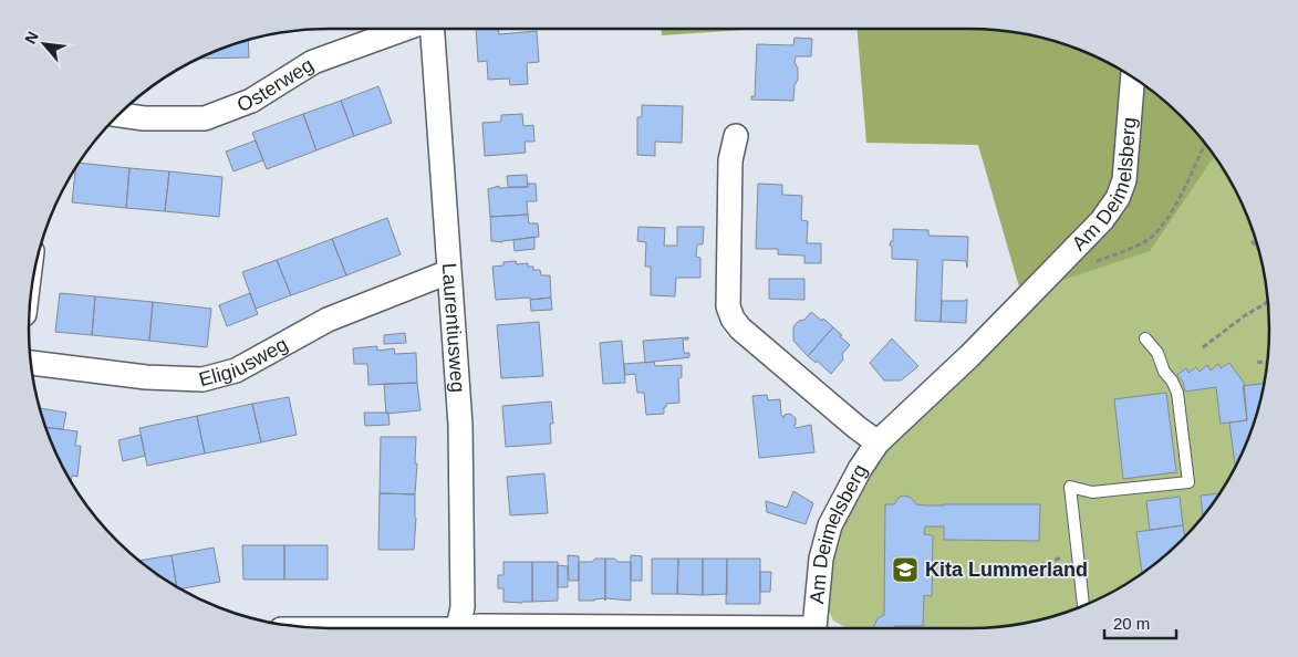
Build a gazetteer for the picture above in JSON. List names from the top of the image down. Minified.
{"streets":{"street":["Osterweg","Am Deimelsberg","Laurentiusweg","Eligiusweg"]},"crossings":[["Laurentiusweg","Eligiusweg"]],"places":{"school or university":["Kita Lummerland"]},"scale_bar":"20 m","north":"top left"}
